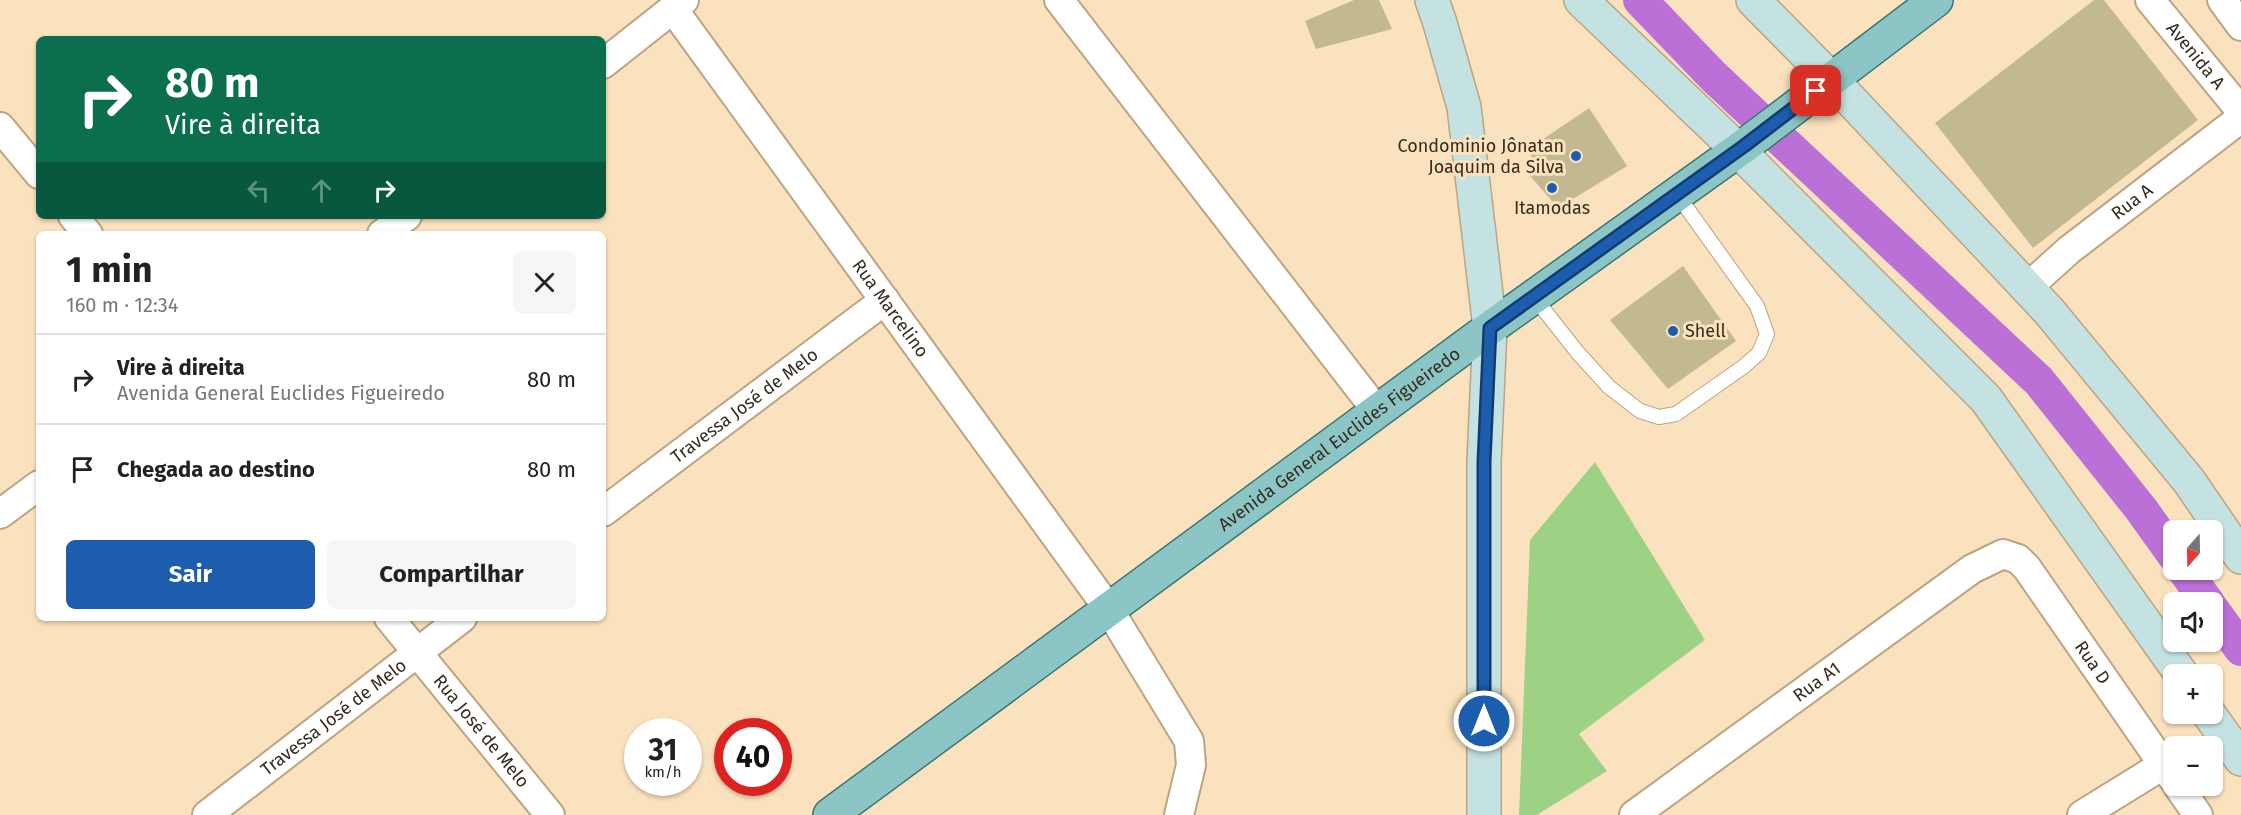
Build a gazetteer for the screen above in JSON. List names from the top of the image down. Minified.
{"streets":{"main road":["Avenida General Euclides Figueiredo"],"street":["Avenida A","Rua A","Rua Marcelino","Travessa José de Melo","Rua D","Rua A1","Rua José de Melo"]},"crossings":[["Rua Marcelino","Travessa José de Melo"],["Rua Marcelino","Avenida General Euclides Figueiredo"],["Travessa José de Melo","Rua José de Melo"],["Rua D","Rua A1"]],"places":["Condominio Jônatan Joaquim da Silva","Itamodas","Shell"],"north":"bottom","page":{"turn":["80 m","Vire à direita"],"heading":["1 min","160 m · 12:34"],"list":[{"name":"Vire à direita","note":"Avenida General Euclides Figueiredo","value":"80 m"},{"name":"Chegada ao destino","value":"80 m"}],"map_buttons":["+","−"],"buttons":["Sair","Compartilhar"],"speed":"31 km/h","limit":"40"}}
